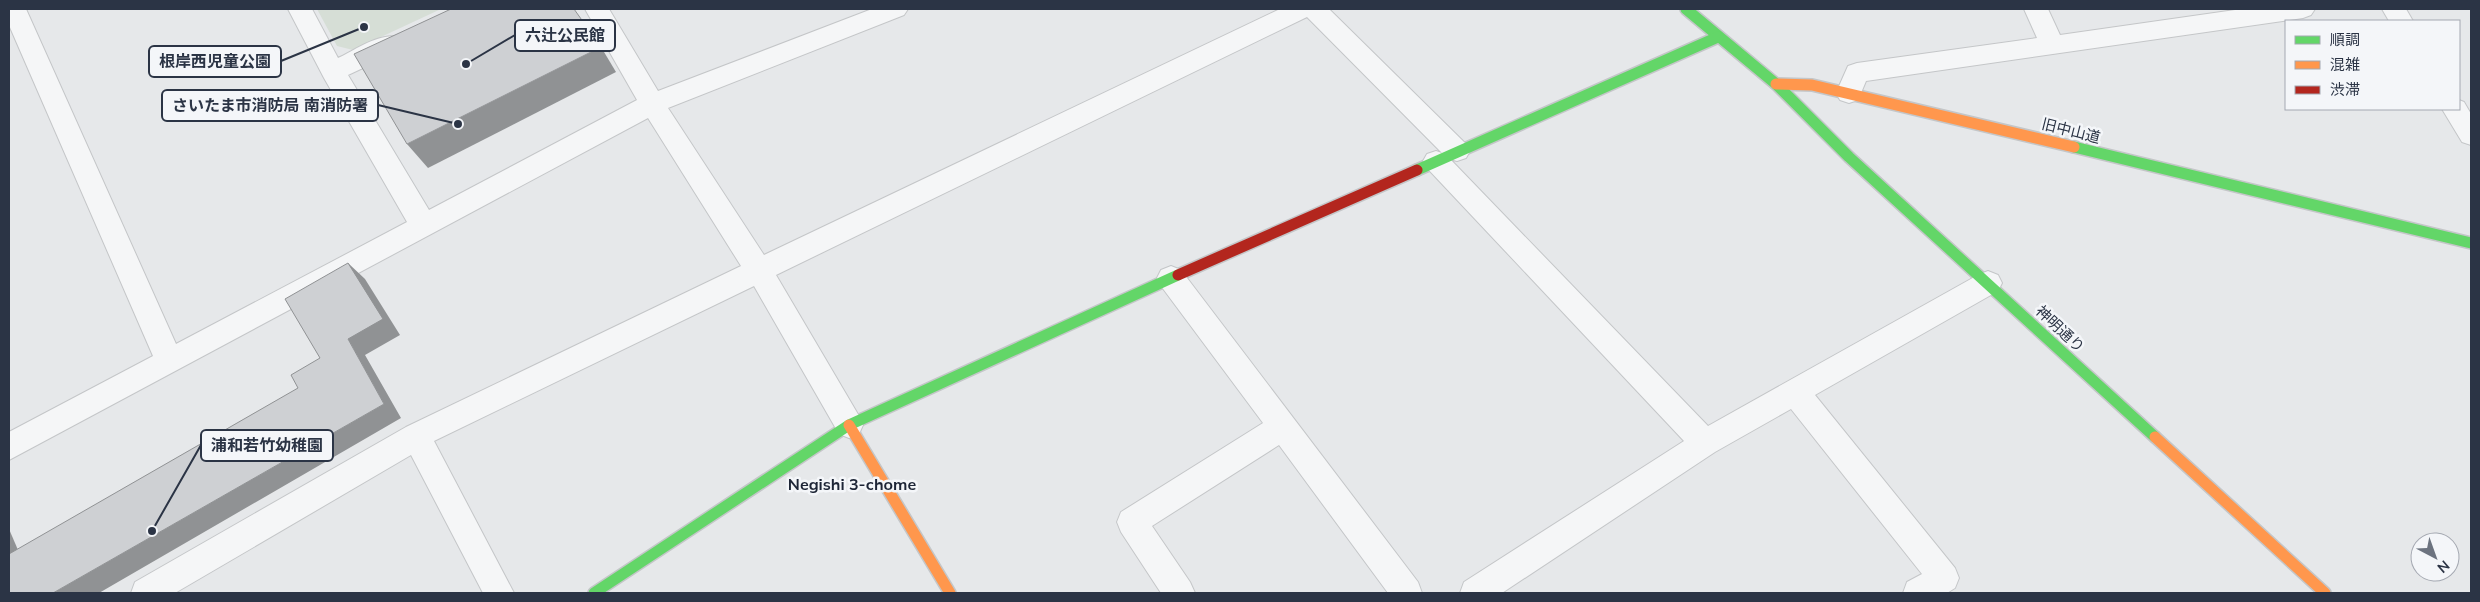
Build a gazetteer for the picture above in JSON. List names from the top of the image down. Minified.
{"streets":{"street":["旧中山道","神明通り"]},"crossings":[["旧中山道","神明通り"]],"districts":["Negishi 3-chome"],"places":["根岸西児童公園","六辻公民館","さいたま市消防局 南消防署","浦和若竹幼稚園"],"legend":["順調","混雑","渋滞"],"north":"bottom right"}
